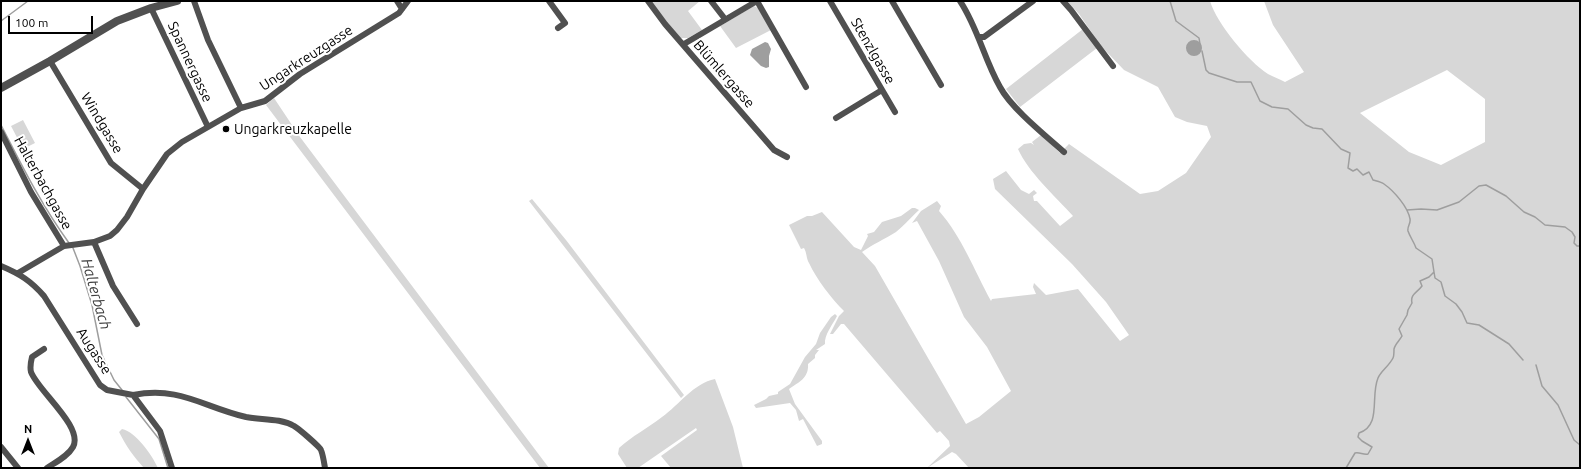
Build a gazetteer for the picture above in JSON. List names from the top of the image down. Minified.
{"streets":{"street":["Stenzlgasse","Ungarkreuzgasse","Spannergasse","Blümlergasse","Windgasse","Halterbachgasse","Augasse"]},"crossings":[["Ungarkreuzgasse","Spannergasse"],["Ungarkreuzgasse","Windgasse"],["Ungarkreuzgasse","Halterbachgasse"],["Ungarkreuzgasse","Augasse"]],"water":["Halterbach"],"places":["Ungarkreuzkapelle"],"scale_bar":"100 m","north":"top"}
